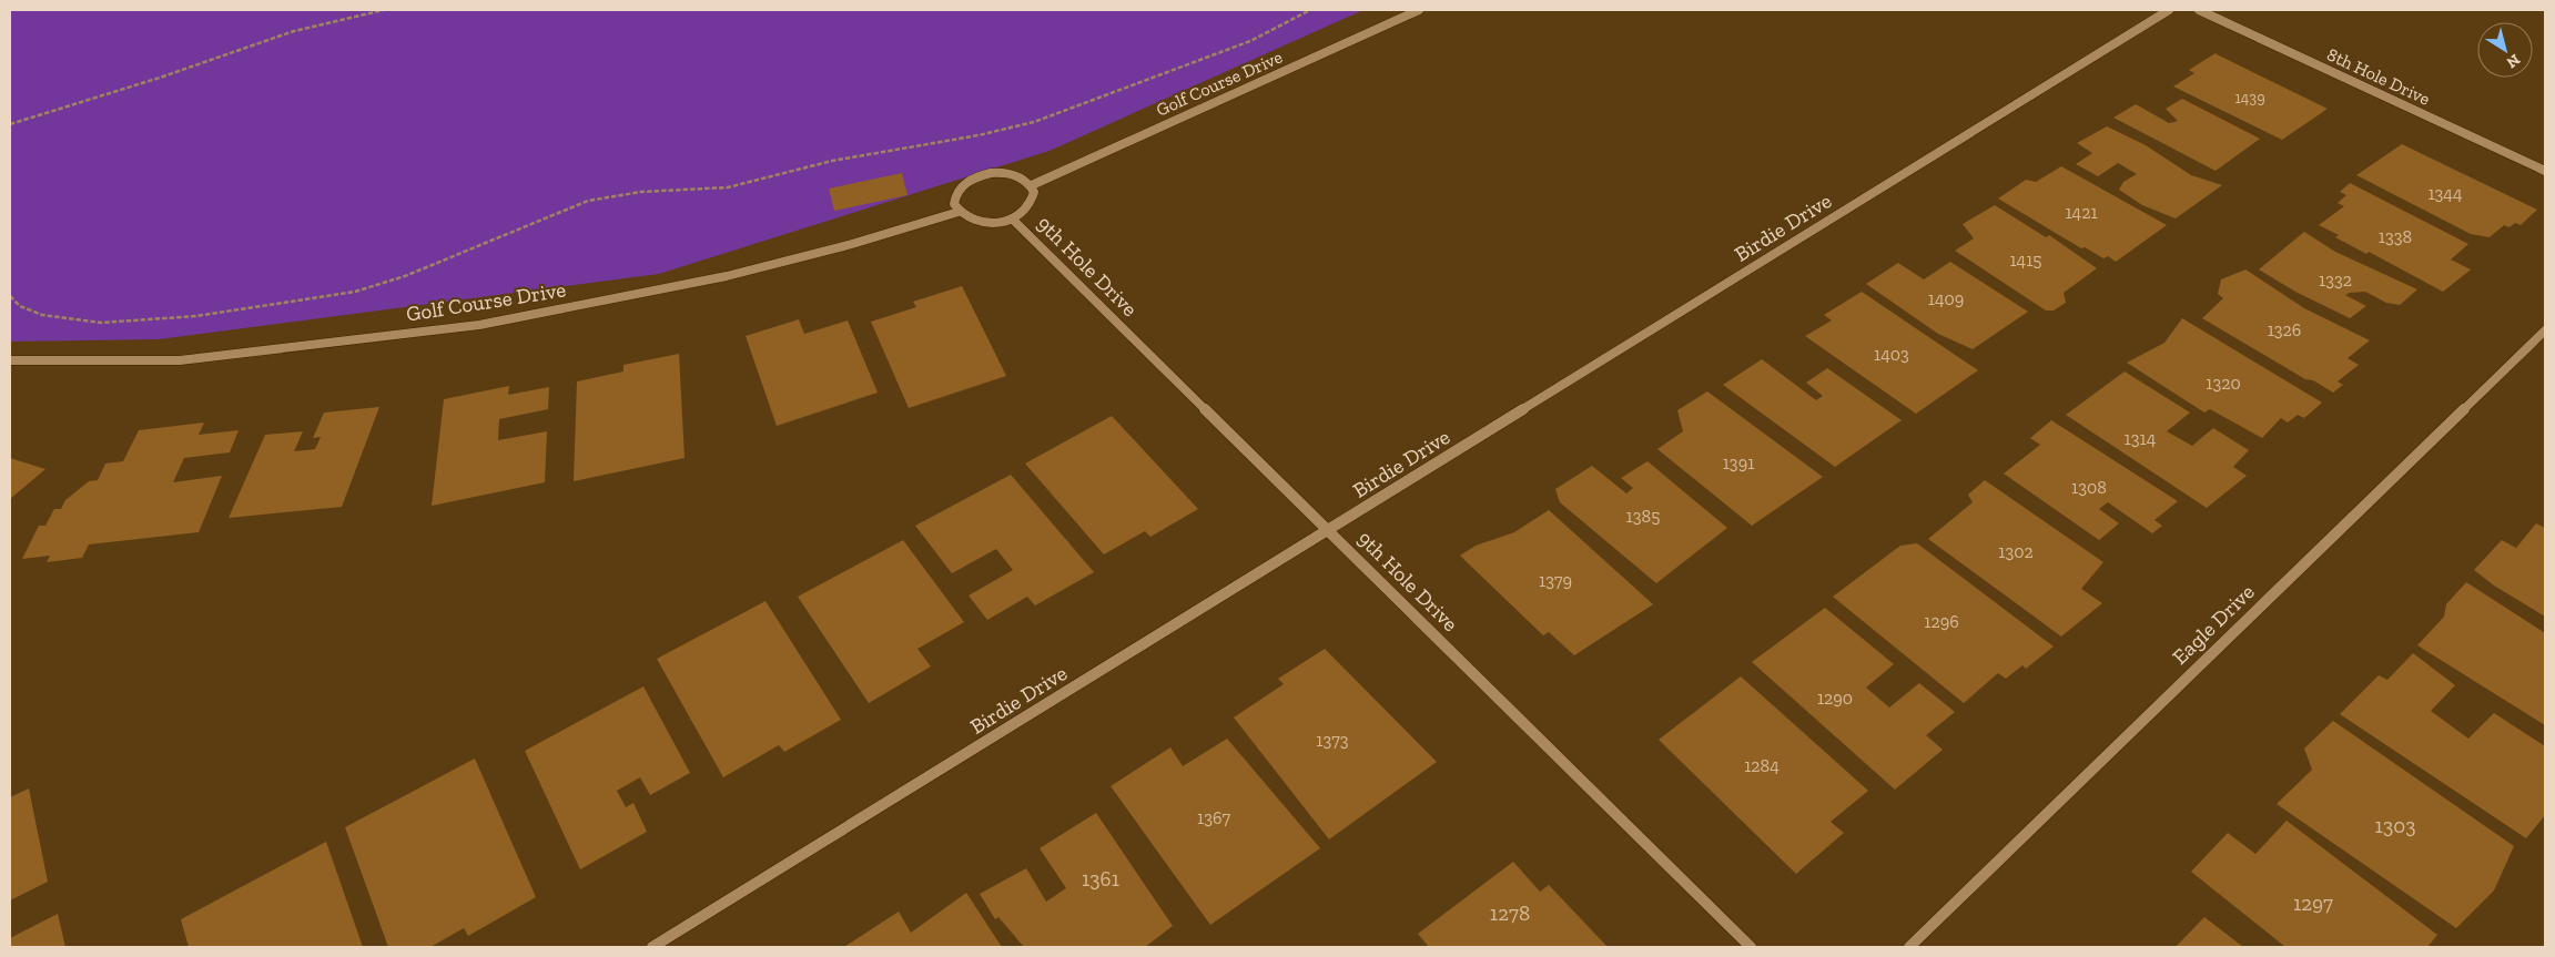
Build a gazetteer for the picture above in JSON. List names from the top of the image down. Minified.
{"streets":{"street":["8th Hole Drive","Golf Course Drive","Birdie Drive","9th Hole Drive","Eagle Drive"]},"crossings":[["Golf Course Drive","9th Hole Drive"],["Birdie Drive","9th Hole Drive"]],"house_numbers":["1439","1344","1421","1338","1415","1332","1409","1326","1403","1320","1314","1391","1308","1385","1302","1379","1296","1290","1373","1284","1367","1303","1361","1297","1278"],"north":"bottom right"}
